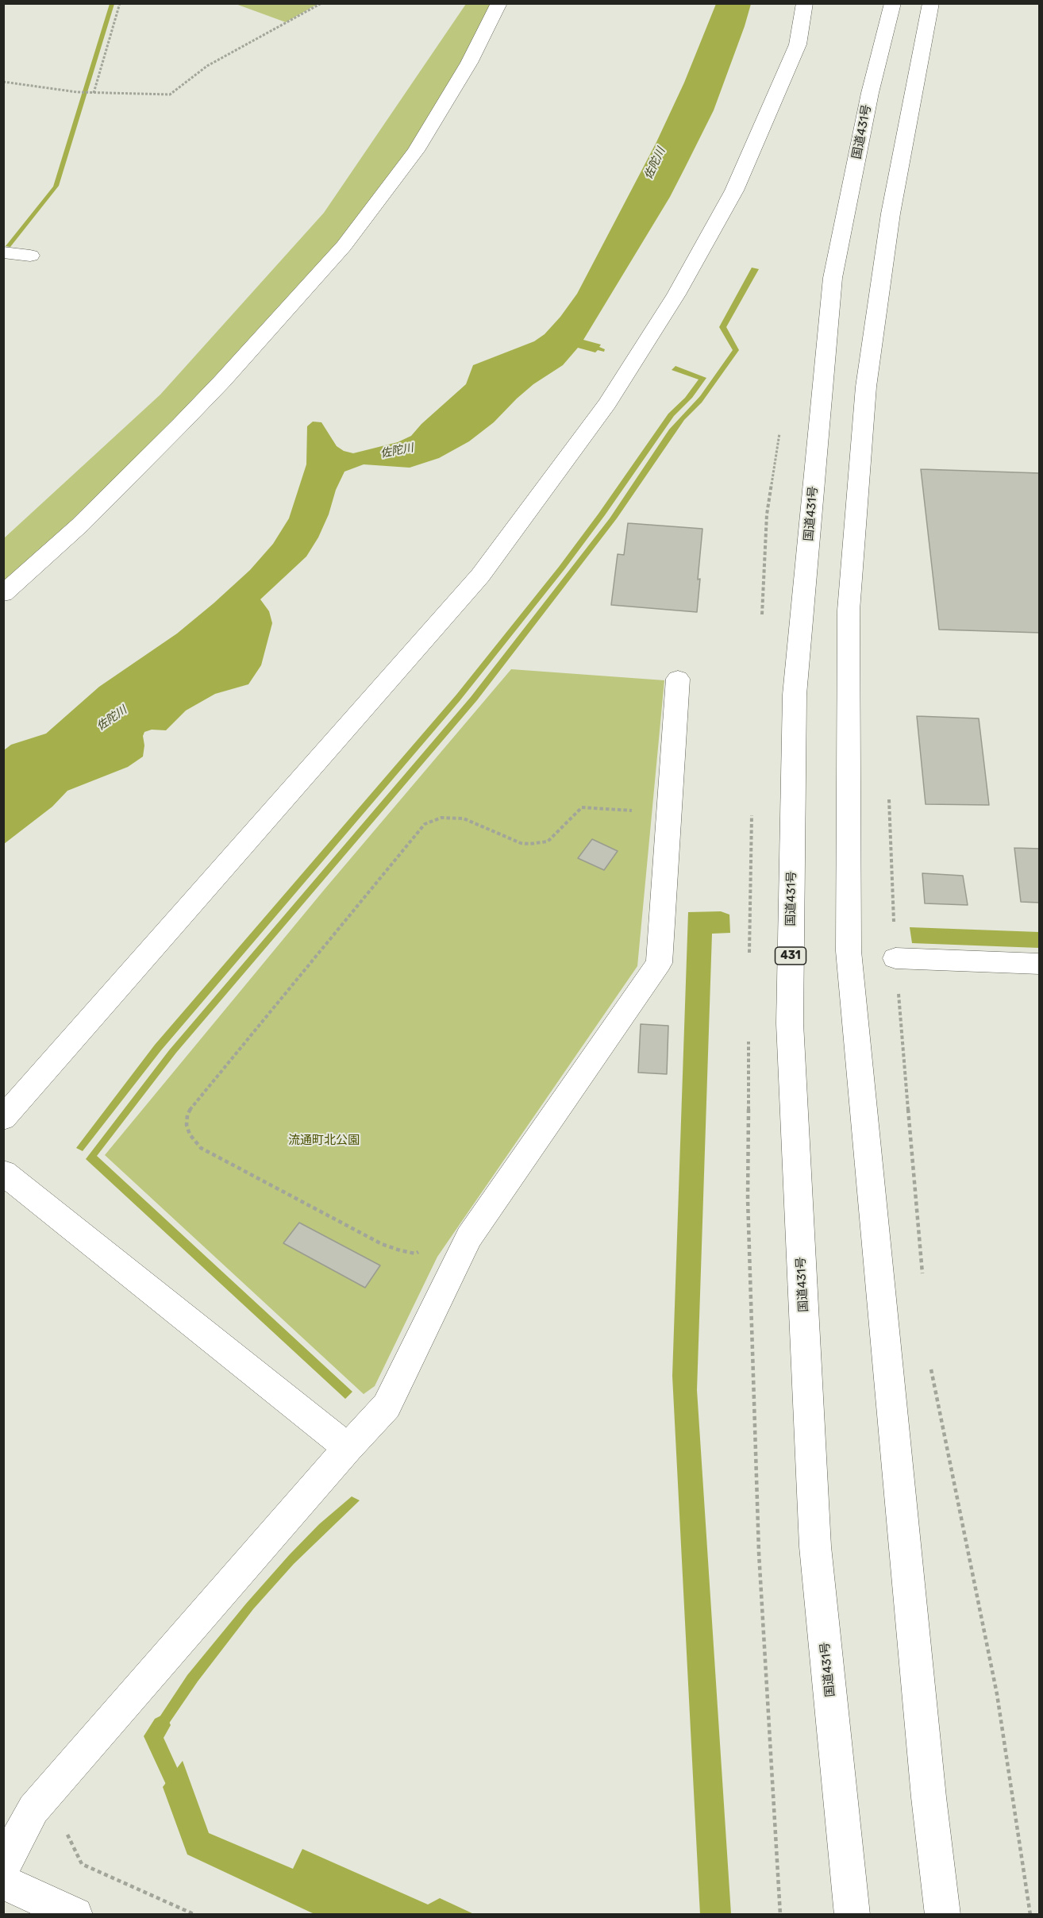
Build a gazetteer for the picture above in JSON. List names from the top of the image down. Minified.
{"streets":{"main road":["国道431号","431"]},"water":["佐陀川"],"parks":["流通町北公園"]}
